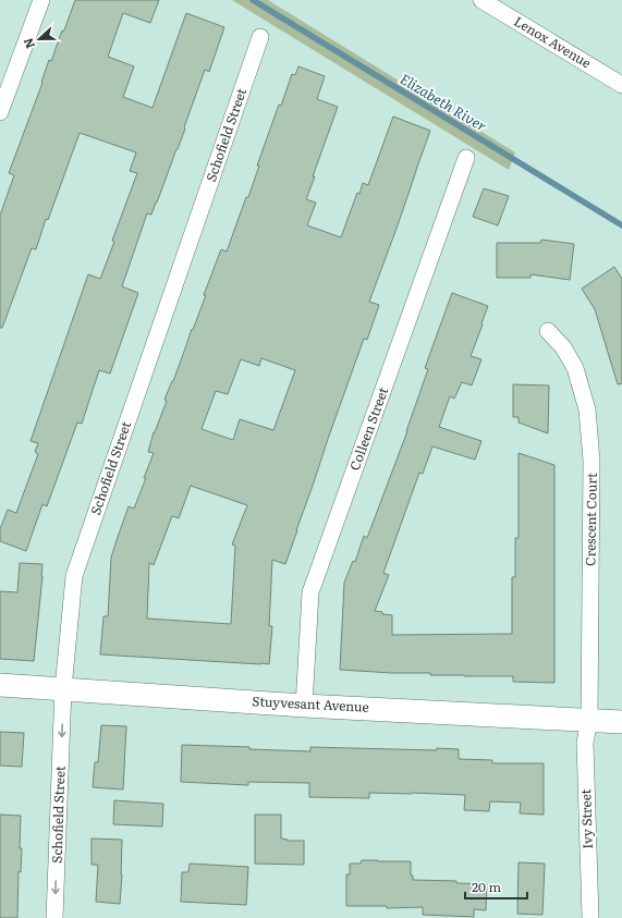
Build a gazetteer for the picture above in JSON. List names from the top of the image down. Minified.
{"streets":{"main road":["Stuyvesant Avenue"],"street":["Lenox Avenue","Schofield Street","Colleen Street","Crescent Court","Ivy Street"]},"crossings":[["Schofield Street","Stuyvesant Avenue"],["Colleen Street","Stuyvesant Avenue"],["Crescent Court","Stuyvesant Avenue"],["Crescent Court","Ivy Street"],["Stuyvesant Avenue","Ivy Street"]],"water":["Elizabeth River"],"scale_bar":"20 m","north":"left"}
